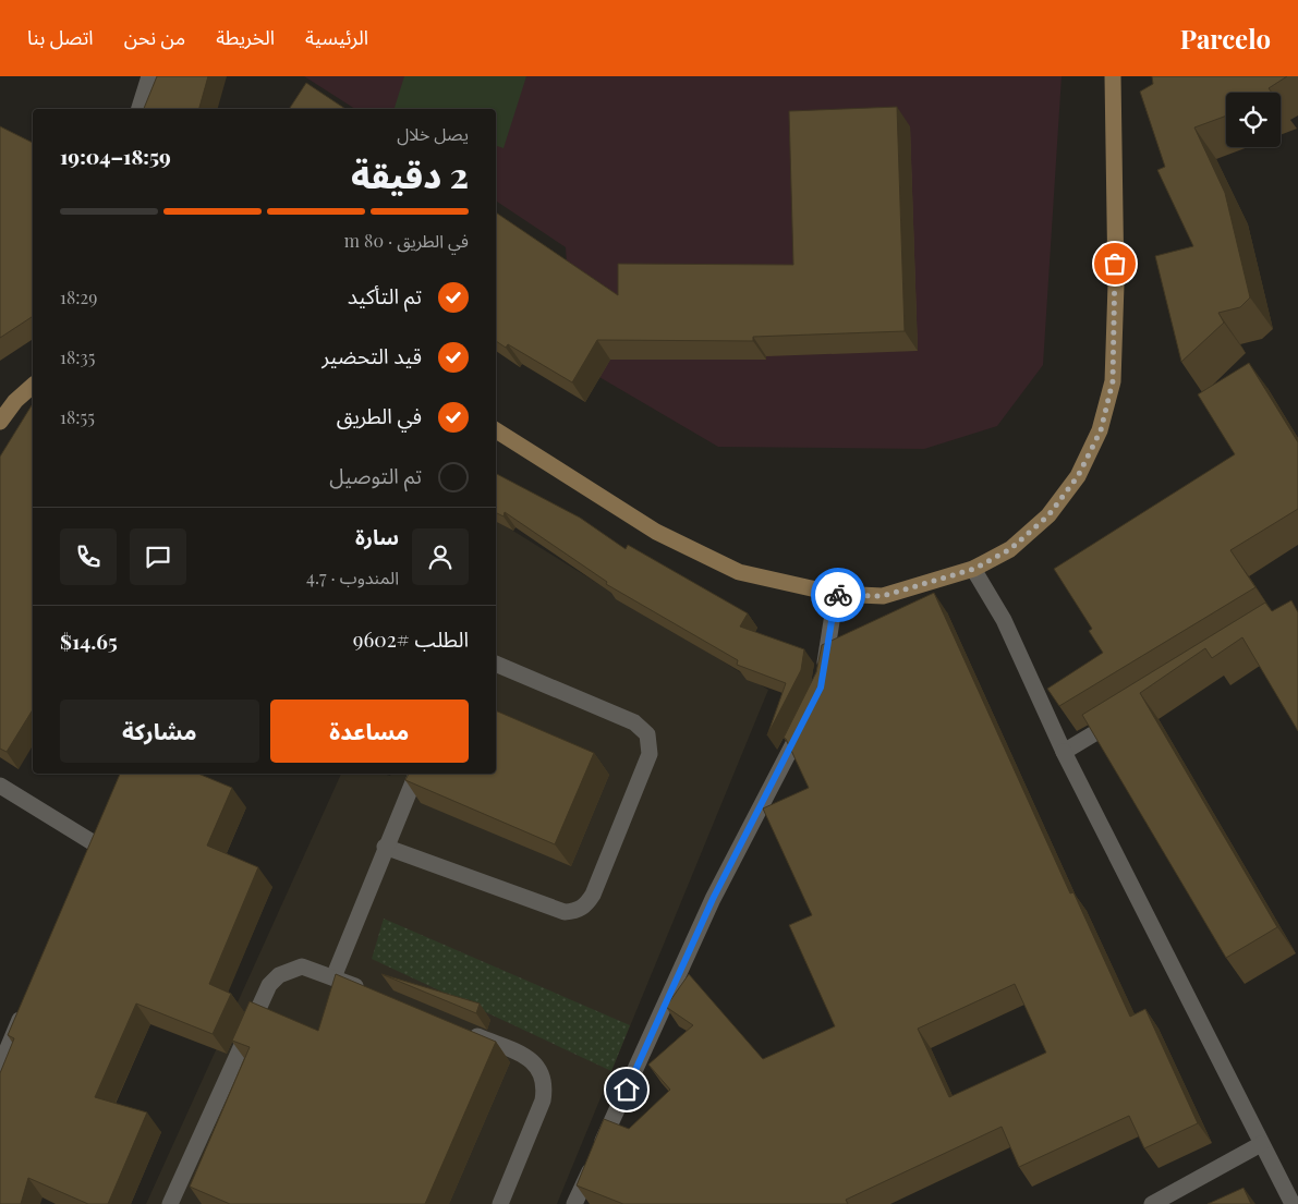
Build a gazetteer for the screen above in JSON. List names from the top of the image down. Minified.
{"page":{"header":"Parcelo","nav":["الرئيسية","الخريطة","من نحن","اتصل بنا"],"heading":["2 دقيقة","يصل خلال","18:59–19:04"],"panel":["سارة","المندوب · 4.7","الطلب #9602","$14.65"],"bar":"في الطريق · 80 m","list":[["تم التأكيد","18:29"],["قيد التحضير","18:35"],["في الطريق","18:55"],"تم التوصيل"],"buttons":["مساعدة","مشاركة"]}}
